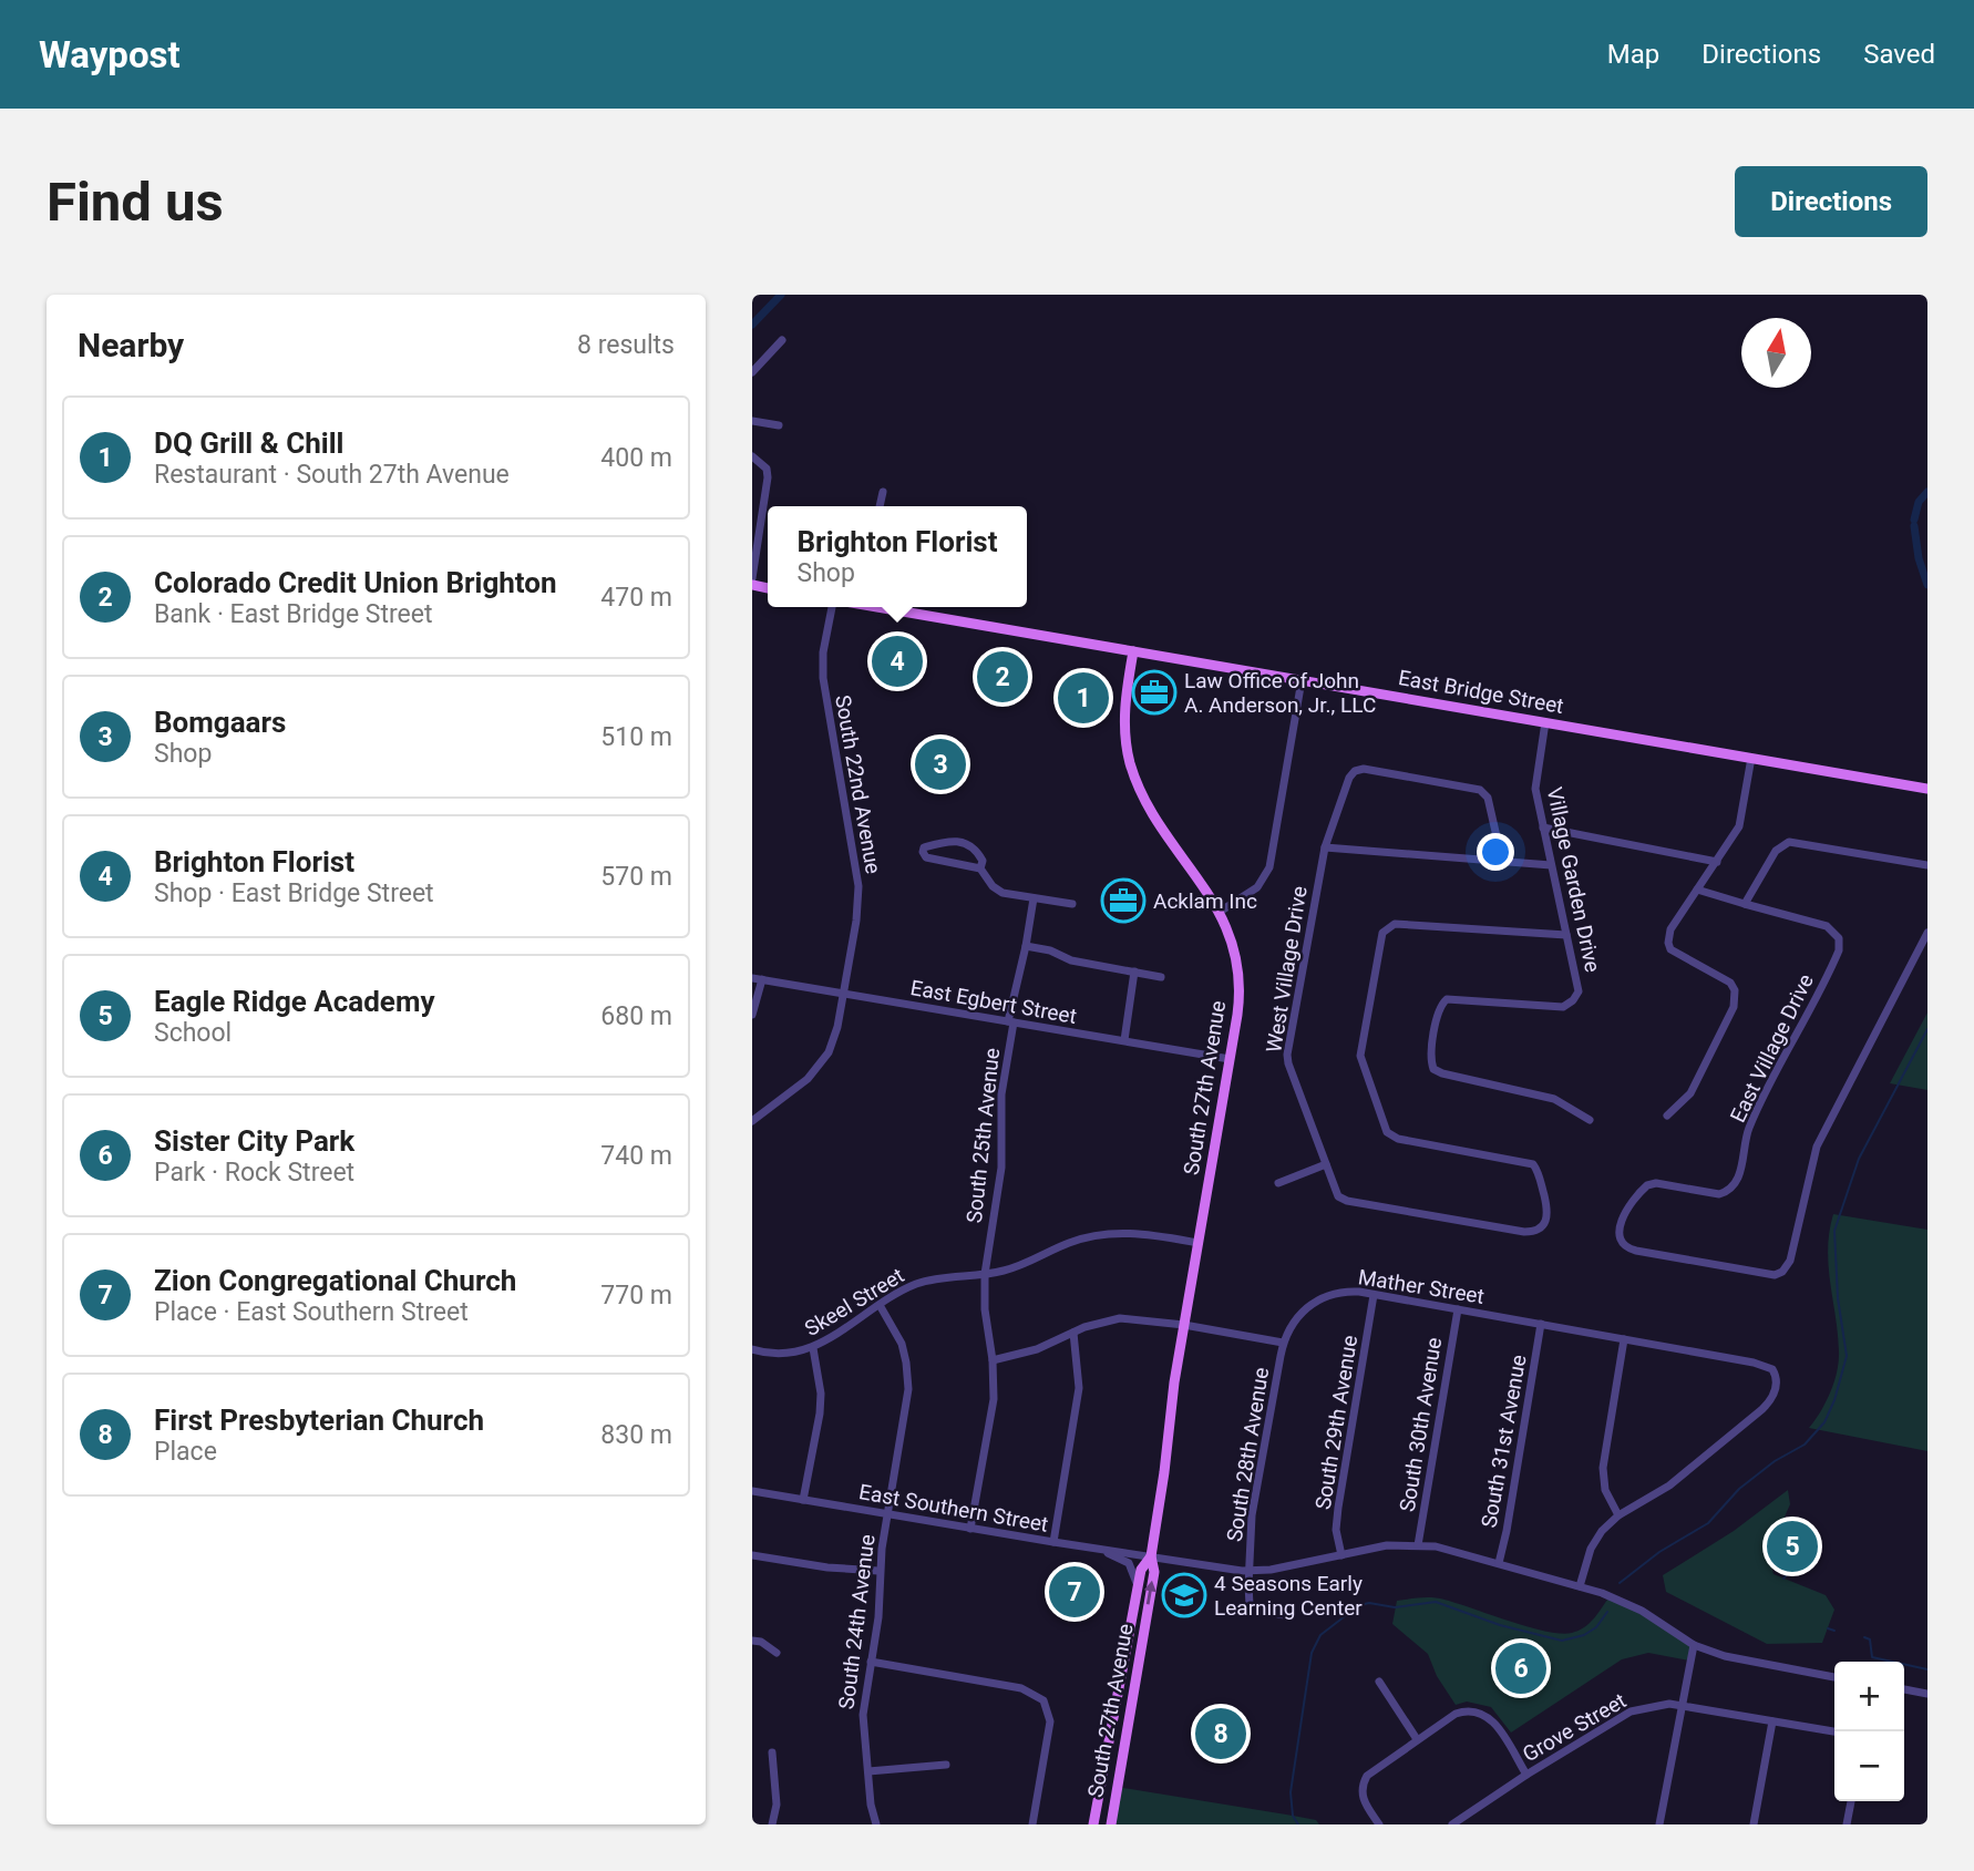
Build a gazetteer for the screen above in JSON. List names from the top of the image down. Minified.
{"streets":{"main road":["East Bridge Street","South 27th Avenue"],"street":["South 22nd Avenue","Village Garden Drive","West Village Drive","East Egbert Street","East Village Drive","South 25th Avenue","Mather Street","Skeel Street","South 29th Avenue","South 30th Avenue","South 31st Avenue","South 28th Avenue","East Southern Street","South 24th Avenue","Grove Street"]},"crossings":[["East Bridge Street","Village Garden Drive"],["East Bridge Street","South 27th Avenue"],["South 22nd Avenue","East Egbert Street"],["Village Garden Drive","West Village Drive"],["East Egbert Street","South 27th Avenue"],["East Egbert Street","South 25th Avenue"],["South 27th Avenue","Skeel Street"],["South 27th Avenue","East Southern Street"],["South 25th Avenue","Skeel Street"],["South 25th Avenue","East Southern Street"],["Mather Street","South 29th Avenue"],["Mather Street","South 30th Avenue"],["Mather Street","South 31st Avenue"],["Mather Street","South 28th Avenue"],["Skeel Street","South 24th Avenue"],["South 29th Avenue","East Southern Street"],["South 30th Avenue","East Southern Street"],["South 31st Avenue","East Southern Street"],["South 28th Avenue","East Southern Street"],["East Southern Street","South 24th Avenue"]],"places":{"office":["Law Office of John A. Anderson, Jr., LLC","Acklam Inc"],"school or university":["4 Seasons Early Learning Center"]},"north":"top","page":{"header":"Waypost","nav":["Map","Directions","Saved"],"buttons":"Directions","title":"Find us","heading":["Nearby","8 results"],"list":[{"mark":"1","name":"DQ Grill & Chill","note":"Restaurant · South 27th Avenue","value":"400 m"},{"mark":"2","name":"Colorado Credit Union Brighton","note":"Bank · East Bridge Street","value":"470 m"},{"mark":"3","name":"Bomgaars","note":"Shop","value":"510 m"},{"mark":"4","name":"Brighton Florist","note":"Shop · East Bridge Street","value":"570 m"},{"mark":"5","name":"Eagle Ridge Academy","note":"School","value":"680 m"},{"mark":"6","name":"Sister City Park","note":"Park · Rock Street","value":"740 m"},{"mark":"7","name":"Zion Congregational Church","note":"Place · East Southern Street","value":"770 m"},{"mark":"8","name":"First Presbyterian Church","note":"Place","value":"830 m"}],"popup":["Brighton Florist","Shop"],"pins":["4","2","1","3","5","7","6","8"],"map_buttons":["+","−"]}}
